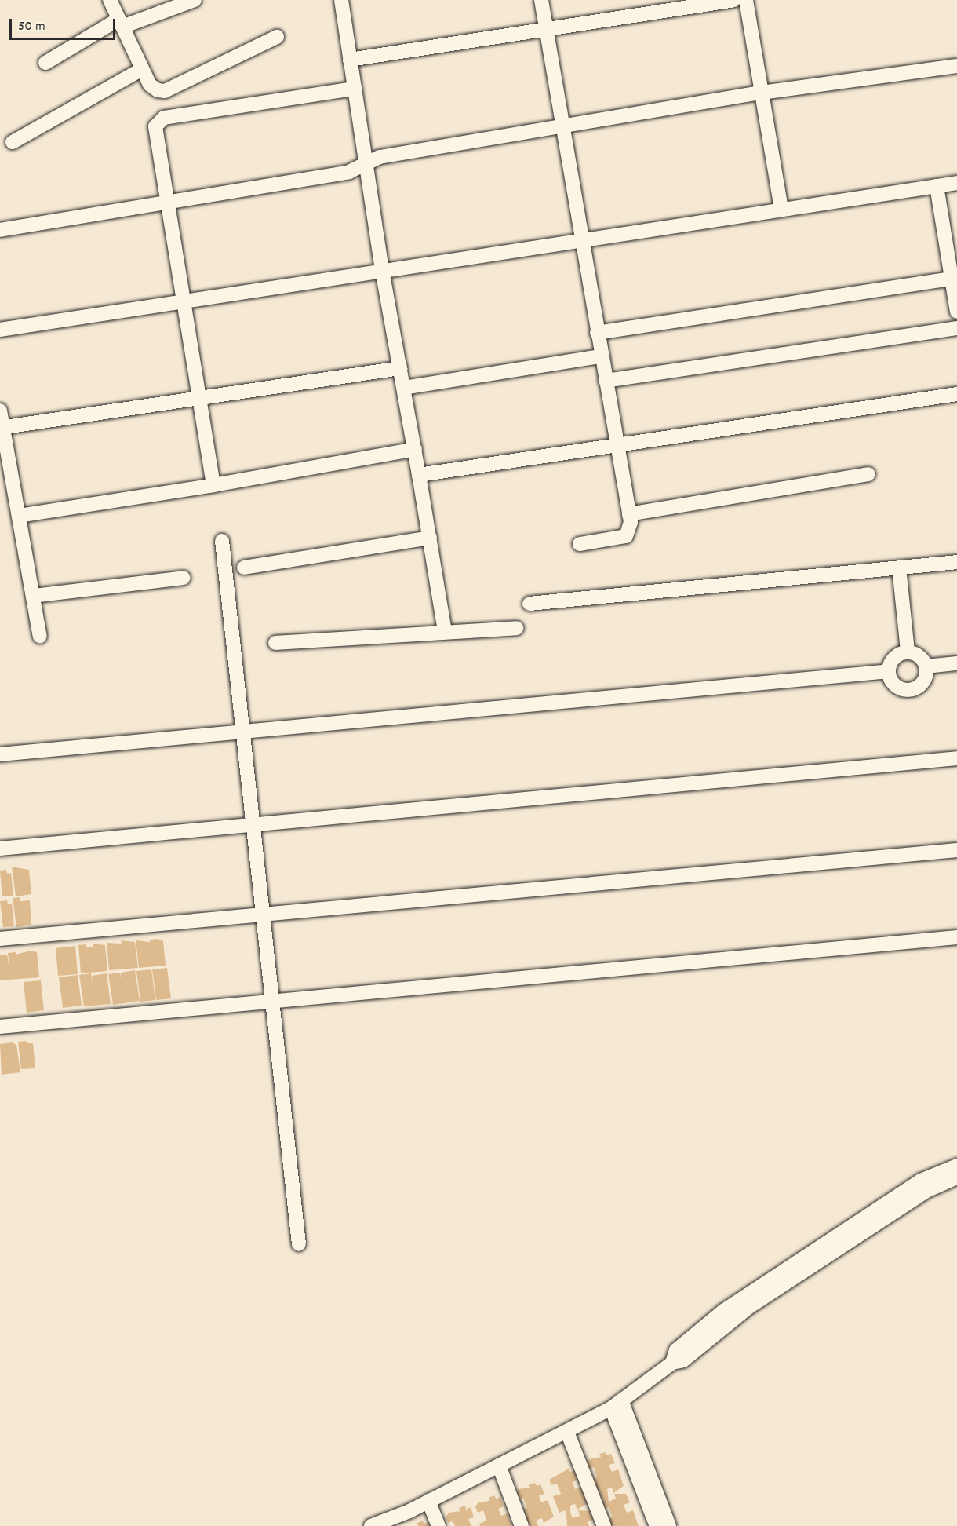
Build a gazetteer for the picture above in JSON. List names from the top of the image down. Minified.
{"scale_bar":"50 m"}
